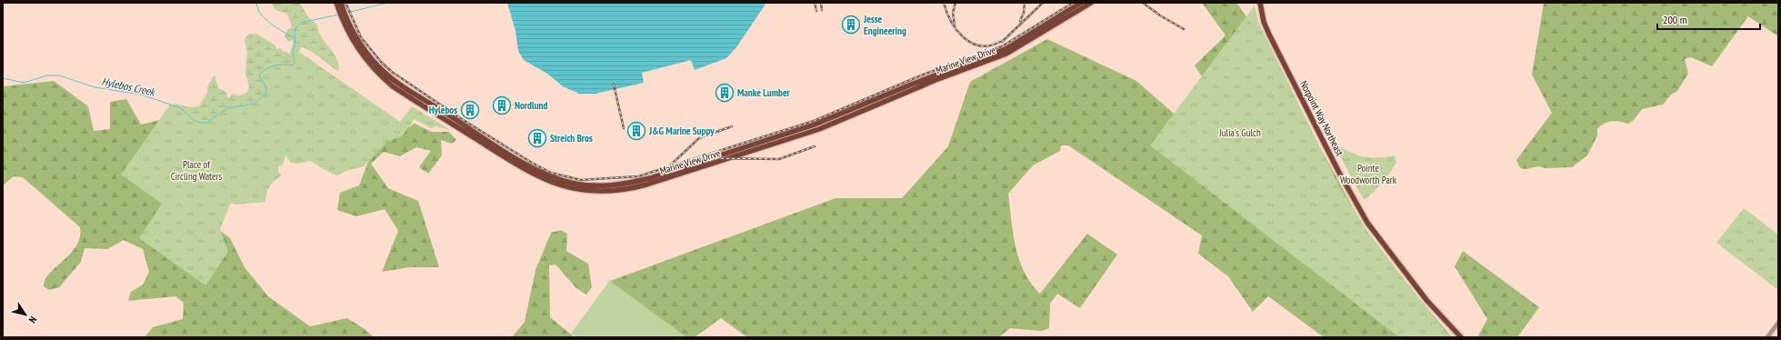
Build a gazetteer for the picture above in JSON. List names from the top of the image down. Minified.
{"streets":{"main road":["Marine View Drive","Norpoint Way Northeast"]},"water":["Hylebos Creek"],"parks":["Julia's Gulch","Place of Circling Waters","Pointe Woodworth Park"],"places":{"building":["Jesse Engineering","Manke Lumber","Nordlund","Hylebos","J&G Marine Suppy","Streich Bros"]},"scale_bar":"200 m","north":"bottom right"}
